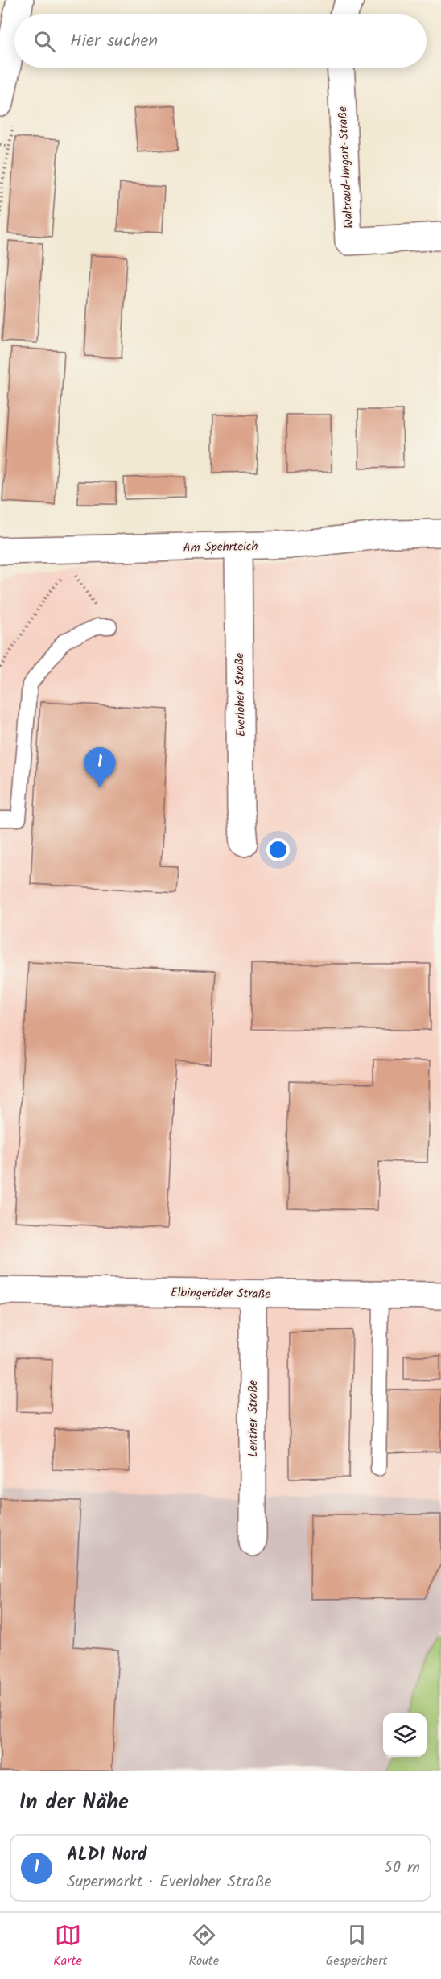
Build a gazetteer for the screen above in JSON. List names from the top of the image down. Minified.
{"streets":{"street":["Waltraud-Imgart-Straße","Am Spehrteich","Everloher Straße","Elbingeröder Straße","Lenther Straße"]},"crossings":[["Am Spehrteich","Everloher Straße"],["Elbingeröder Straße","Lenther Straße"]],"page":{"search":"Hier suchen","pins":"1","heading":"In der Nähe","list":[{"mark":"1","name":"ALDI Nord","note":"Supermarkt · Everloher Straße","value":"50 m"}],"nav":["Karte","Route","Gespeichert"]}}
